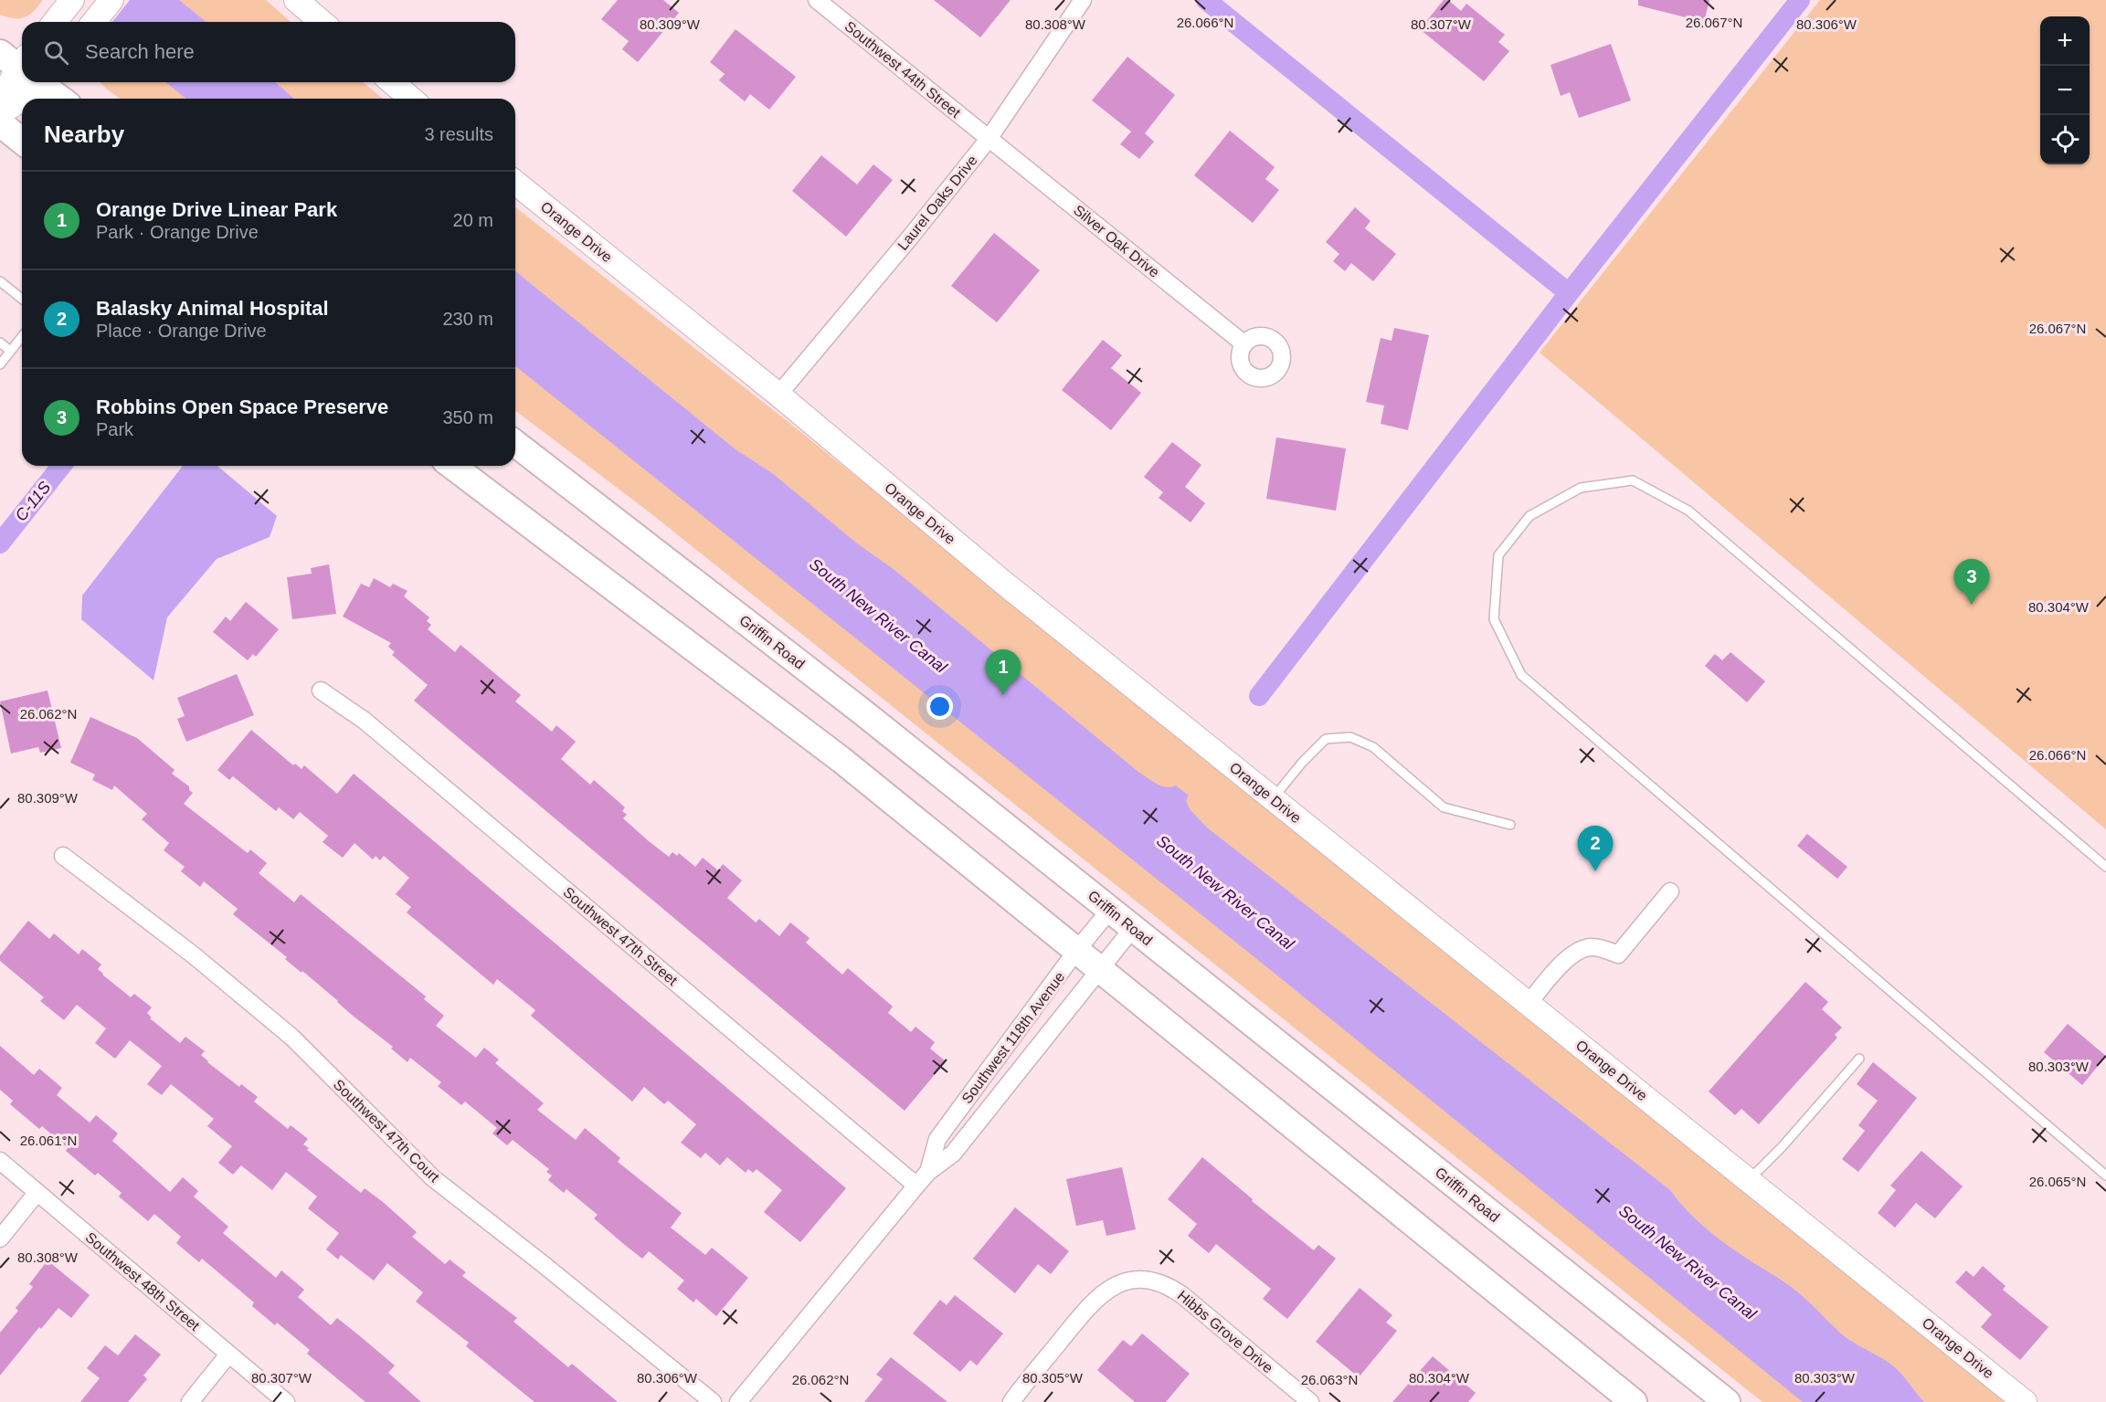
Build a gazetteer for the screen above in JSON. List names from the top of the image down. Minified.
{"streets":{"main road":["Griffin Road"],"street":["Southwest 44th Street","Laurel Oaks Drive","Orange Drive","Silver Oak Drive","Southwest 47th Street","Southwest 118th Avenue","Southwest 47th Court","Southwest 48th Street","Hibbs Grove Drive"]},"crossings":[["Southwest 44th Street","Laurel Oaks Drive"],["Southwest 44th Street","Silver Oak Drive"],["Laurel Oaks Drive","Orange Drive"],["Laurel Oaks Drive","Silver Oak Drive"],["Griffin Road","Southwest 118th Avenue"],["Southwest 47th Street","Southwest 118th Avenue"]],"water":["C-11S","South New River Canal"],"page":{"map_buttons":["+","−"],"search":"Search here","heading":["Nearby","3 results"],"list":[{"mark":"1","name":"Orange Drive Linear Park","note":"Park · Orange Drive","value":"20 m"},{"mark":"2","name":"Balasky Animal Hospital","note":"Place · Orange Drive","value":"230 m"},{"mark":"3","name":"Robbins Open Space Preserve","note":"Park","value":"350 m"}],"pins":["3","1","2"]},"coordinates":["26.066°N","26.067°N","80.309°W","80.308°W","80.307°W","80.306°W","80.304°W","26.062°N","80.303°W","26.061°N","26.065°N","80.305°W","26.063°N"]}
